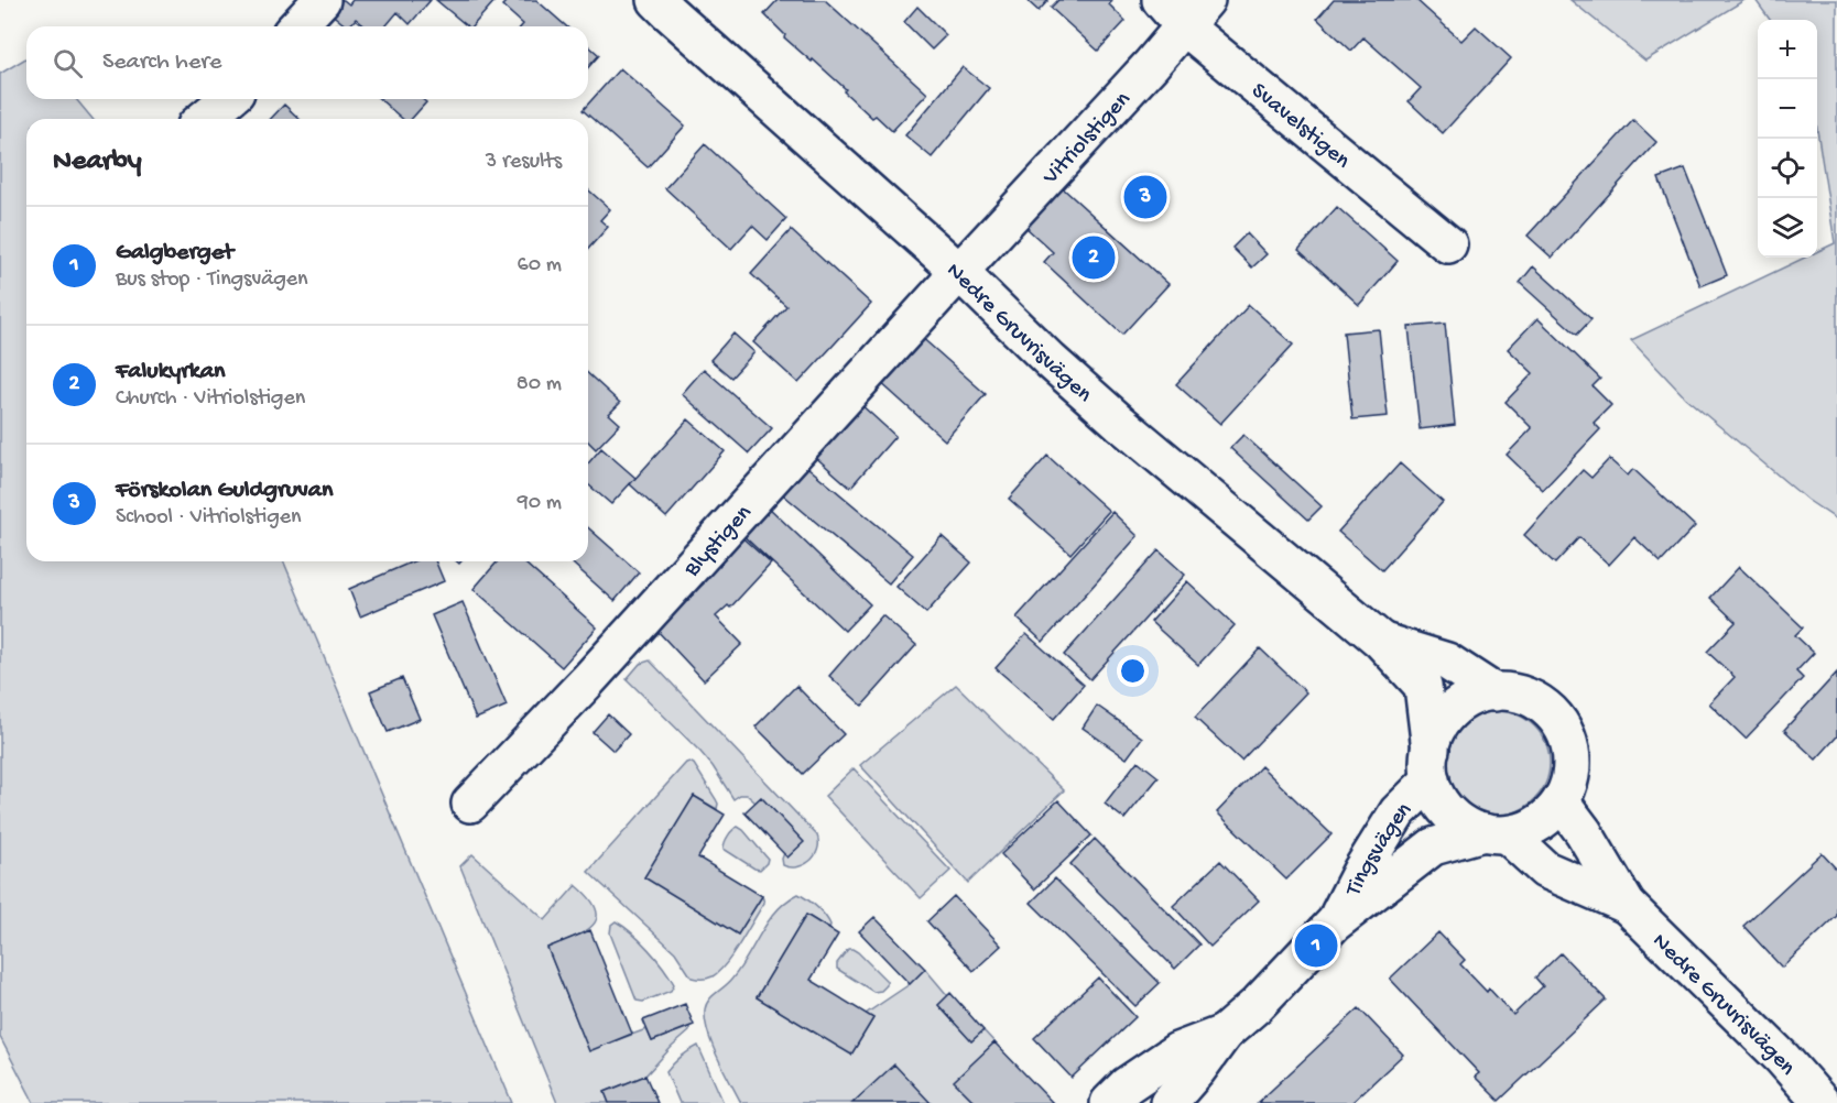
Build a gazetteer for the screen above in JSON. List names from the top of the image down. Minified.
{"streets":{"street":["Svavelstigen","Vitriolstigen","Nedre Gruvrisvägen","Blystigen","Tingsvägen"]},"crossings":[["Svavelstigen","Vitriolstigen"],["Vitriolstigen","Nedre Gruvrisvägen"],["Vitriolstigen","Blystigen"],["Nedre Gruvrisvägen","Blystigen"],["Nedre Gruvrisvägen","Tingsvägen"]],"page":{"map_buttons":["+","−"],"search":"Search here","heading":["Nearby","3 results"],"pins":["3","2","1"],"list":[{"mark":"1","name":"Galgberget","note":"Bus stop · Tingsvägen","value":"60 m"},{"mark":"2","name":"Falukyrkan","note":"Church · Vitriolstigen","value":"80 m"},{"mark":"3","name":"Förskolan Guldgruvan","note":"School · Vitriolstigen","value":"90 m"}]}}
